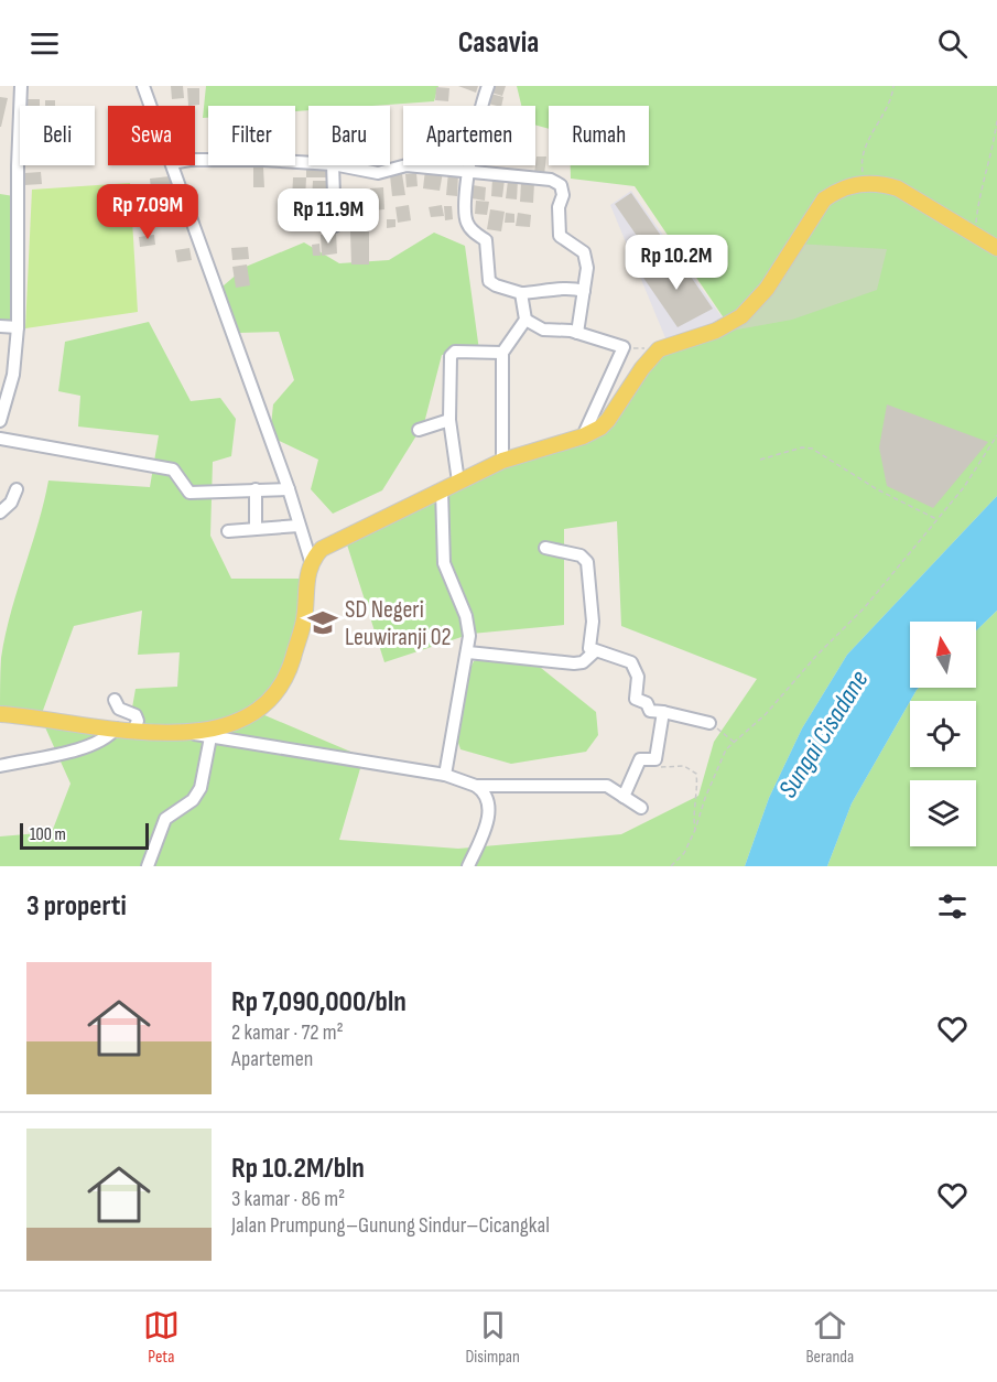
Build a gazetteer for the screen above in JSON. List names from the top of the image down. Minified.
{"water":["Sungai Cisadane"],"places":{"school or university":["SD Negeri Leuwiranji 02"]},"scale_bar":"100 m","north":"top","page":{"header":"Casavia","chip":["Beli","Sewa","Filter","Baru","Apartemen","Rumah"],"price":["Rp 7.09M","Rp 11.9M","Rp 10.2M"],"scale":"100 m","heading":"3 properti","list":[{"name":"Rp 7,090,000/bln","note":"2 kamar · 72 m² · Apartemen"},{"name":"Rp 10.2M/bln","note":"3 kamar · 86 m² · Jalan Prumpung–Gunung Sindur–Cicangkal"}],"tabs":["Peta","Disimpan","Beranda"]}}
